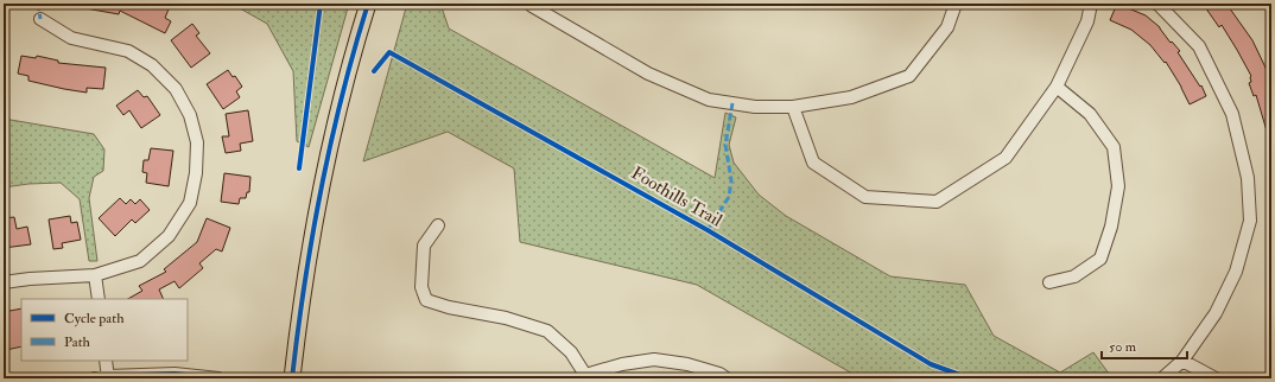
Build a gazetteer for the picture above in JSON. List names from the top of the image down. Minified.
{"streets":{"cycle path":["Foothills Trail"]},"legend":["Cycle path","Path"],"scale_bar":"50 m"}
